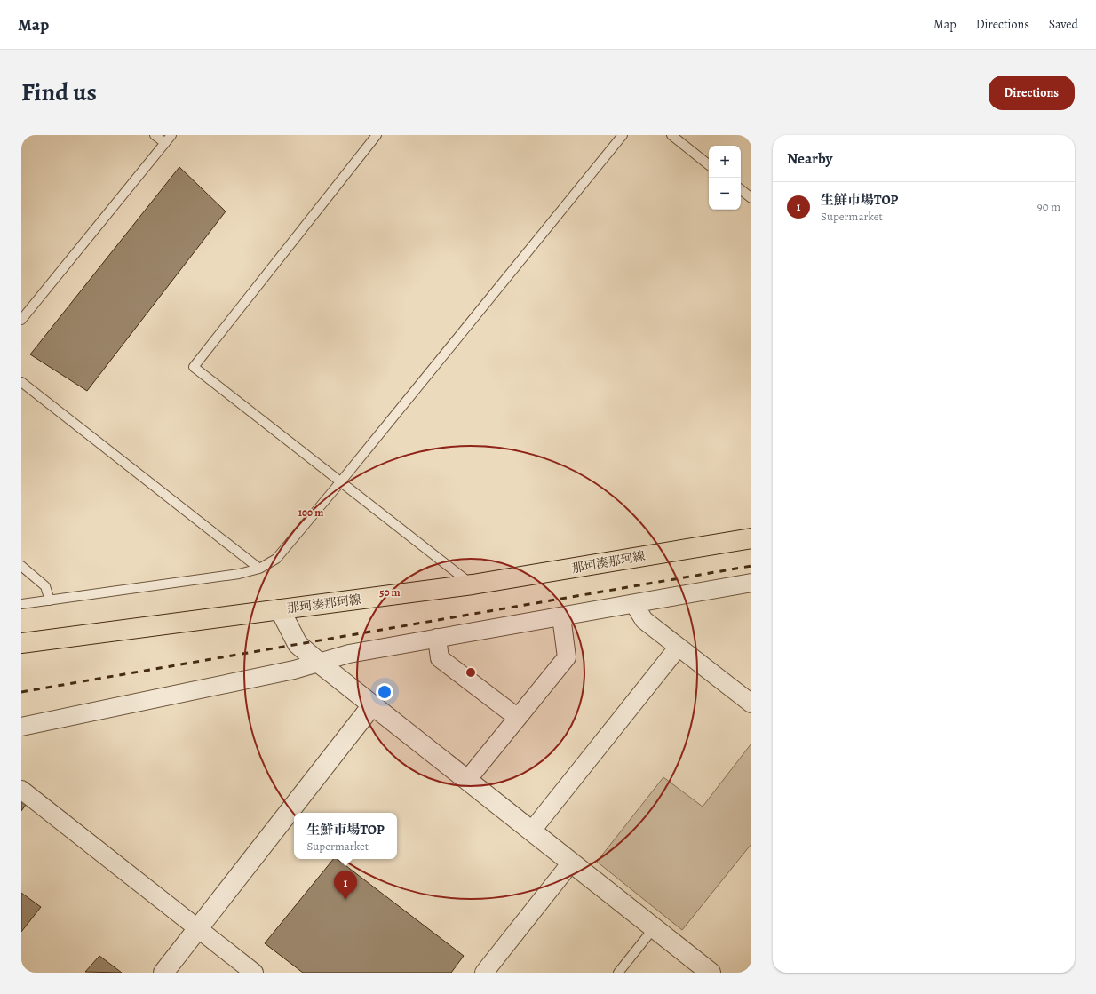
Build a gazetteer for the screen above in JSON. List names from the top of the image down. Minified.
{"streets":{"main road":["那珂湊那珂線"]},"page":{"header":"Map","nav":["Map","Directions","Saved"],"title":"Find us","buttons":"Directions","heading":"Nearby","map_buttons":["+","−"],"list":[{"mark":"1","name":"生鮮市場TOP","note":"Supermarket","value":"90 m"}],"popup":["生鮮市場TOP","Supermarket"],"pins":"1"},"rings":["100 m","50 m"]}
